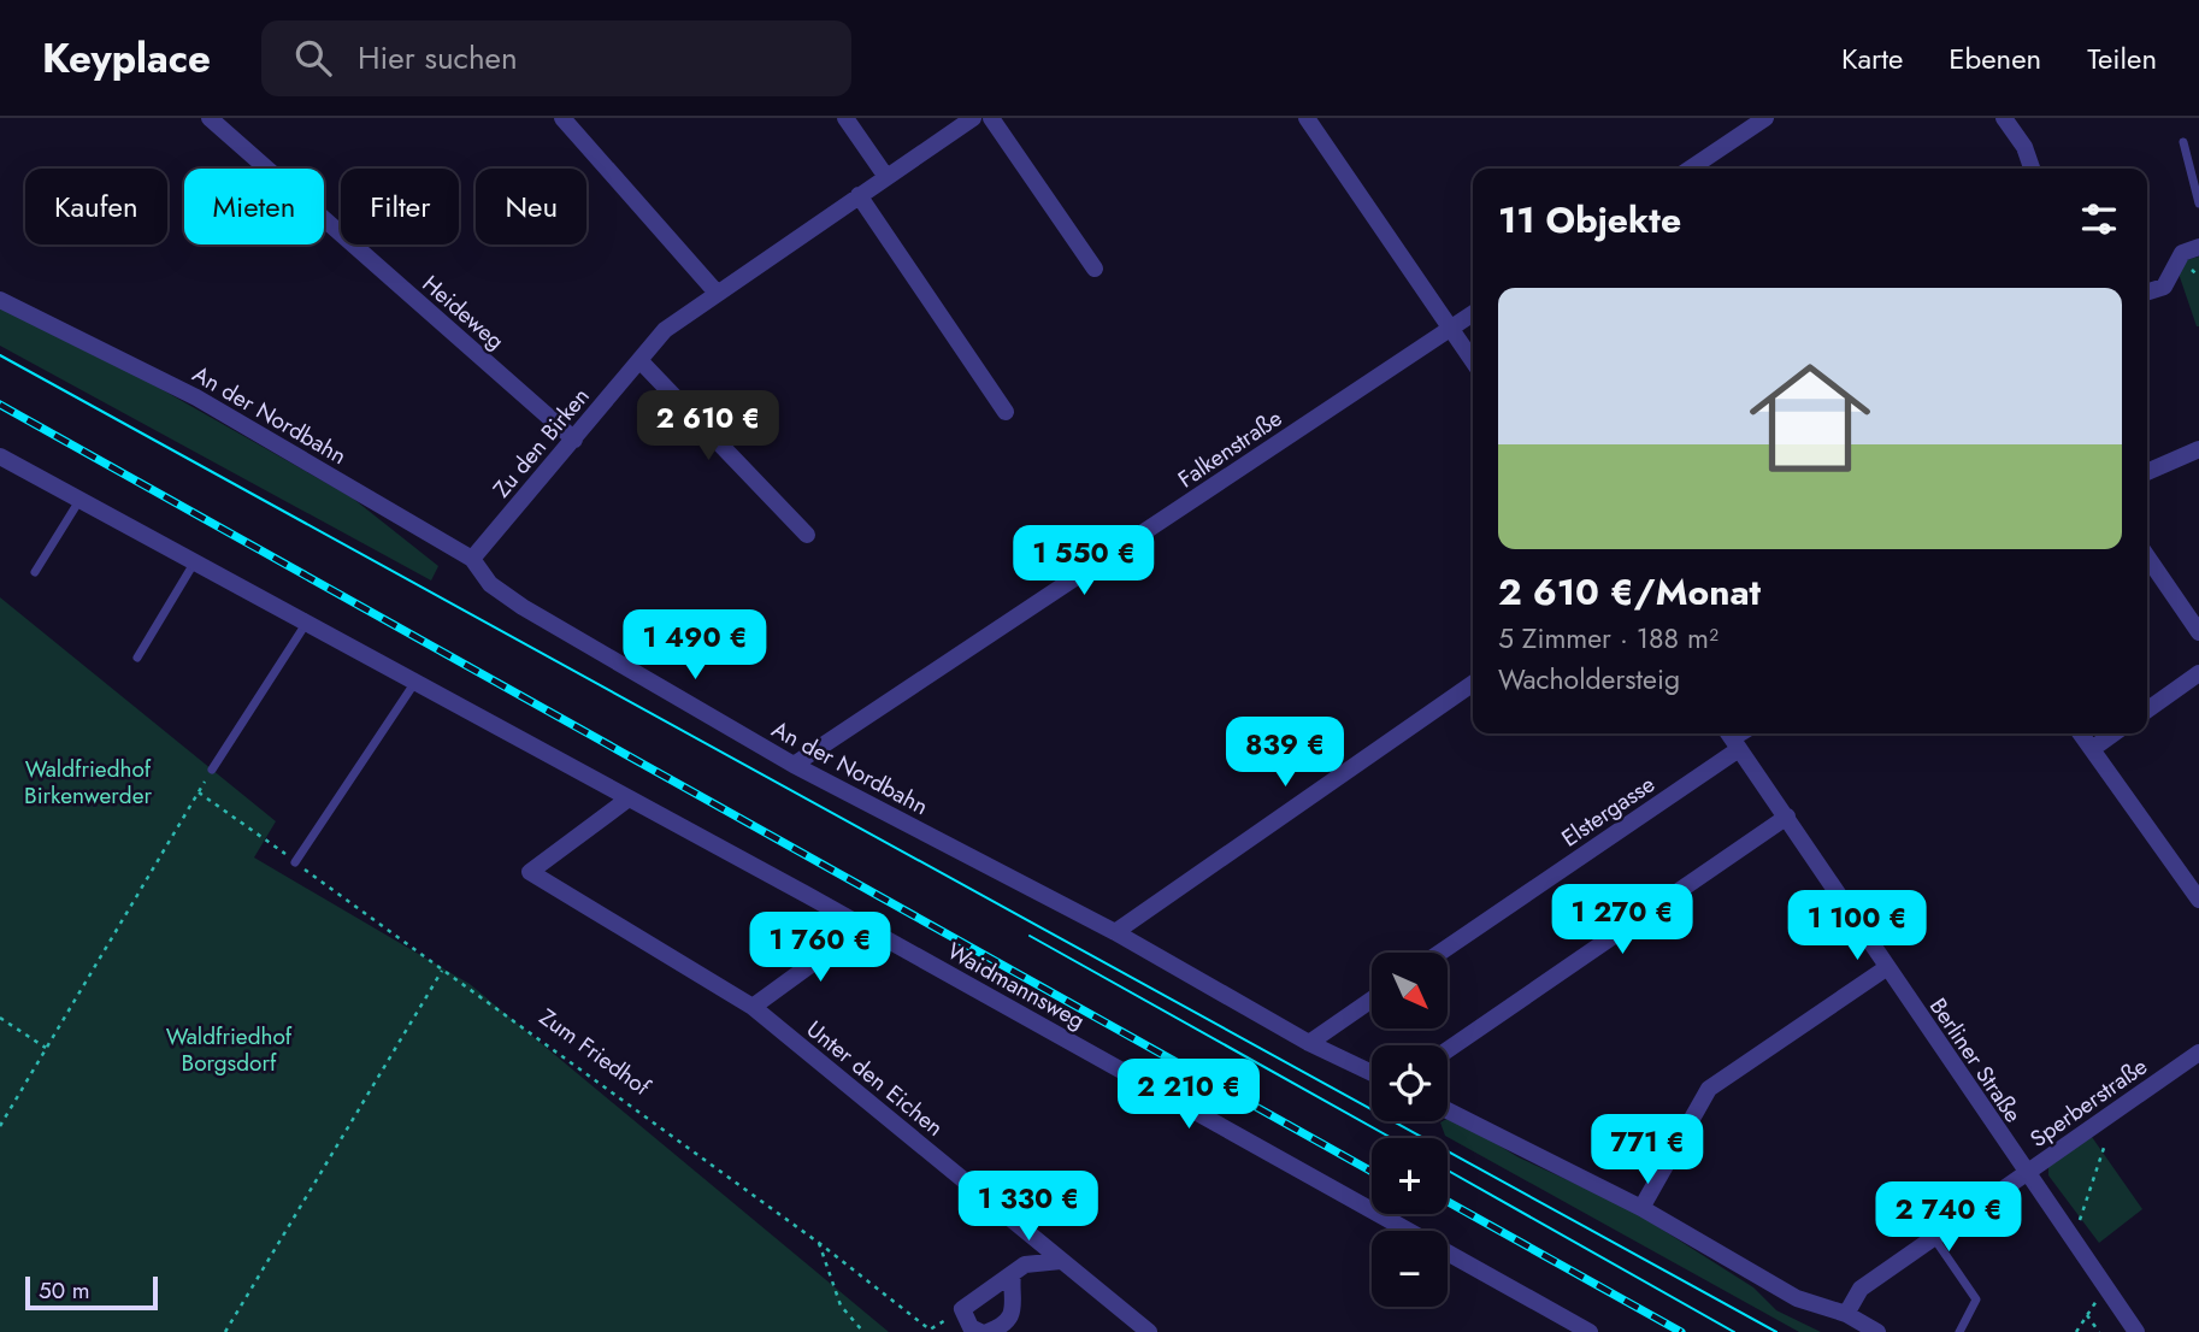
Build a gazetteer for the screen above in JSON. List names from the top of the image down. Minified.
{"streets":{"street":["Heideweg","An der Nordbahn","Zu den Birken","Falkenstraße","Elstergasse","Waidmannsweg","Berliner Straße","Unter den Eichen","Sperberstraße"],"path":["Zum Friedhof"]},"crossings":[["Heideweg","Zu den Birken"],["An der Nordbahn","Zu den Birken"],["An der Nordbahn","Falkenstraße"],["Elstergasse","Berliner Straße"],["Waidmannsweg","Unter den Eichen"],["Berliner Straße","Sperberstraße"]],"parks":["Waldfriedhof Birkenwerder","Waldfriedhof Borgsdorf"],"scale_bar":"50 m","north":"bottom right","page":{"header":"Keyplace","search":"Hier suchen","nav":["Karte","Ebenen","Teilen"],"chip":["Kaufen","Mieten","Filter","Neu"],"heading":"11 Objekte","list":[{"name":"2 610 €/Monat","note":"5 Zimmer · 188 m² · Wacholdersteig"}],"price":["2 610 €","1 550 €","1 490 €","839 €","1 270 €","1 100 €","1 760 €","2 210 €","771 €","1 330 €","2 740 €"],"map_buttons":["+","−"],"scale":"50 m"}}
